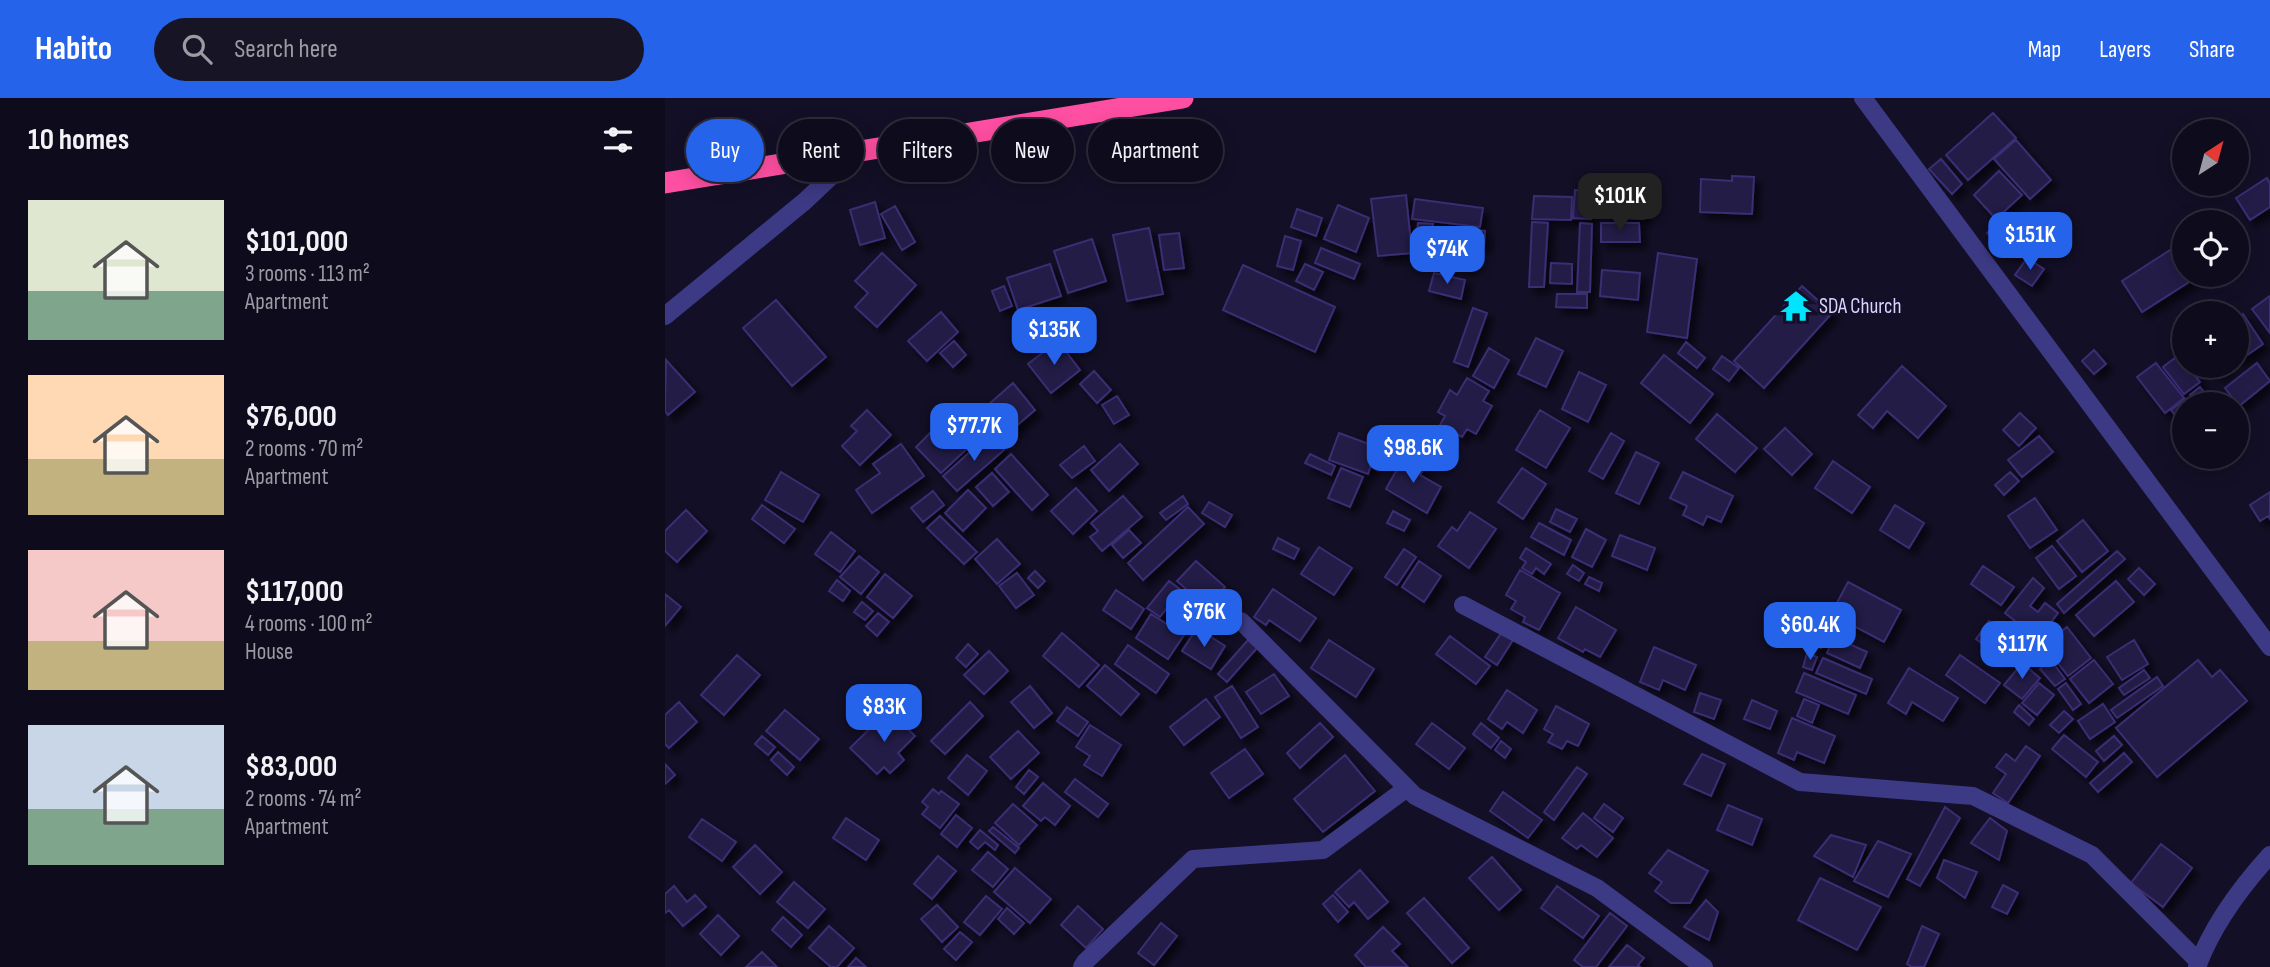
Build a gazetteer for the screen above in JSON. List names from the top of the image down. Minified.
{"places":{"temple":["SDA Church"]},"north":"top right","page":{"header":"Habito","search":"Search here","nav":["Map","Layers","Share"],"heading":"10 homes","map_buttons":["+","−"],"chip":["Buy","Rent","Filters","New","Apartment"],"price":["$101K","$151K","$74K","$135K","$77.7K","$98.6K","$76K","$60.4K","$117K","$83K"],"list":[{"name":"$101,000","note":"3 rooms · 113 m² · Apartment"},{"name":"$76,000","note":"2 rooms · 70 m² · Apartment"},{"name":"$117,000","note":"4 rooms · 100 m² · House"},{"name":"$83,000","note":"2 rooms · 74 m² · Apartment"}]}}
